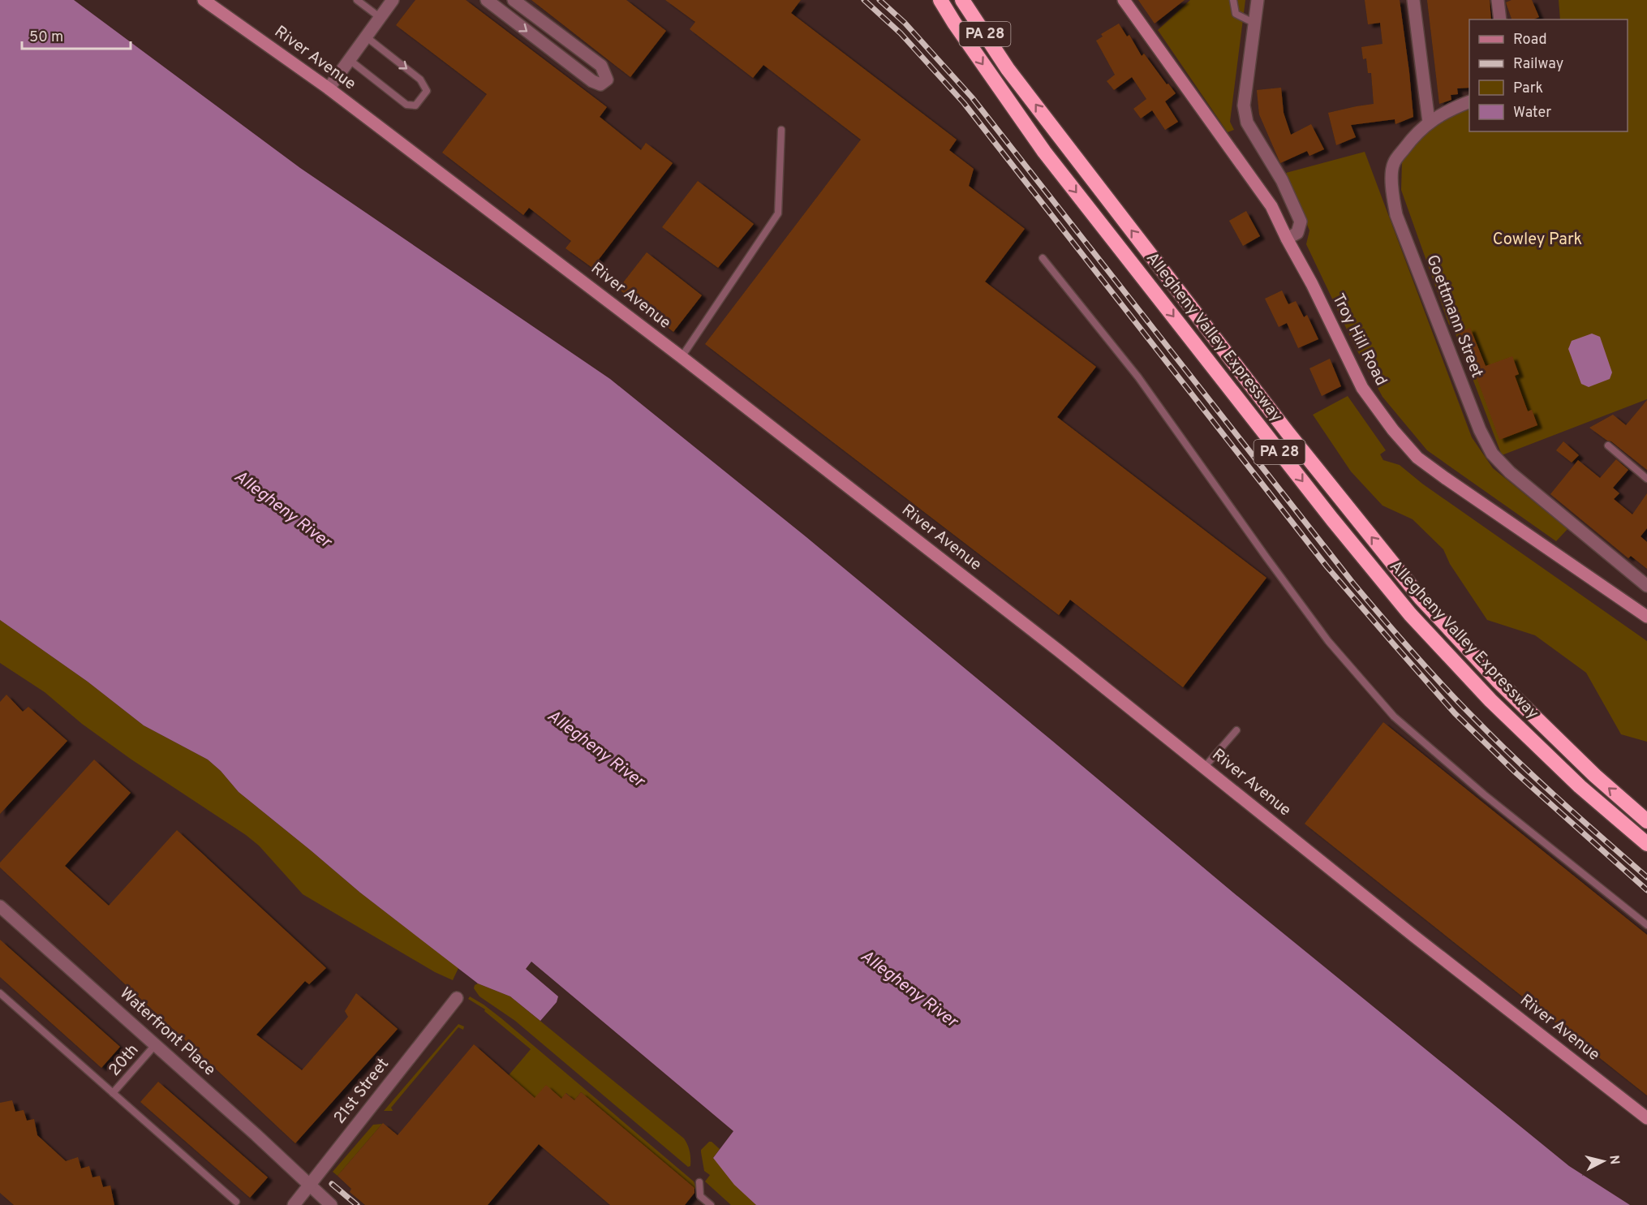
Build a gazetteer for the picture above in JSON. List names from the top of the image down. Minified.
{"streets":{"highway":["PA 28","Allegheny Valley Expressway"],"street":["River Avenue","Goettmann Street","Troy Hill Road","Waterfront Place","21st Street"],"lane":["20th"]},"crossings":[["Waterfront Place","20th"],["Waterfront Place","21st Street"]],"water":["Allegheny River"],"parks":["Cowley Park"],"legend":["Road","Railway","Park","Water"],"scale_bar":"50 m","north":"right"}
